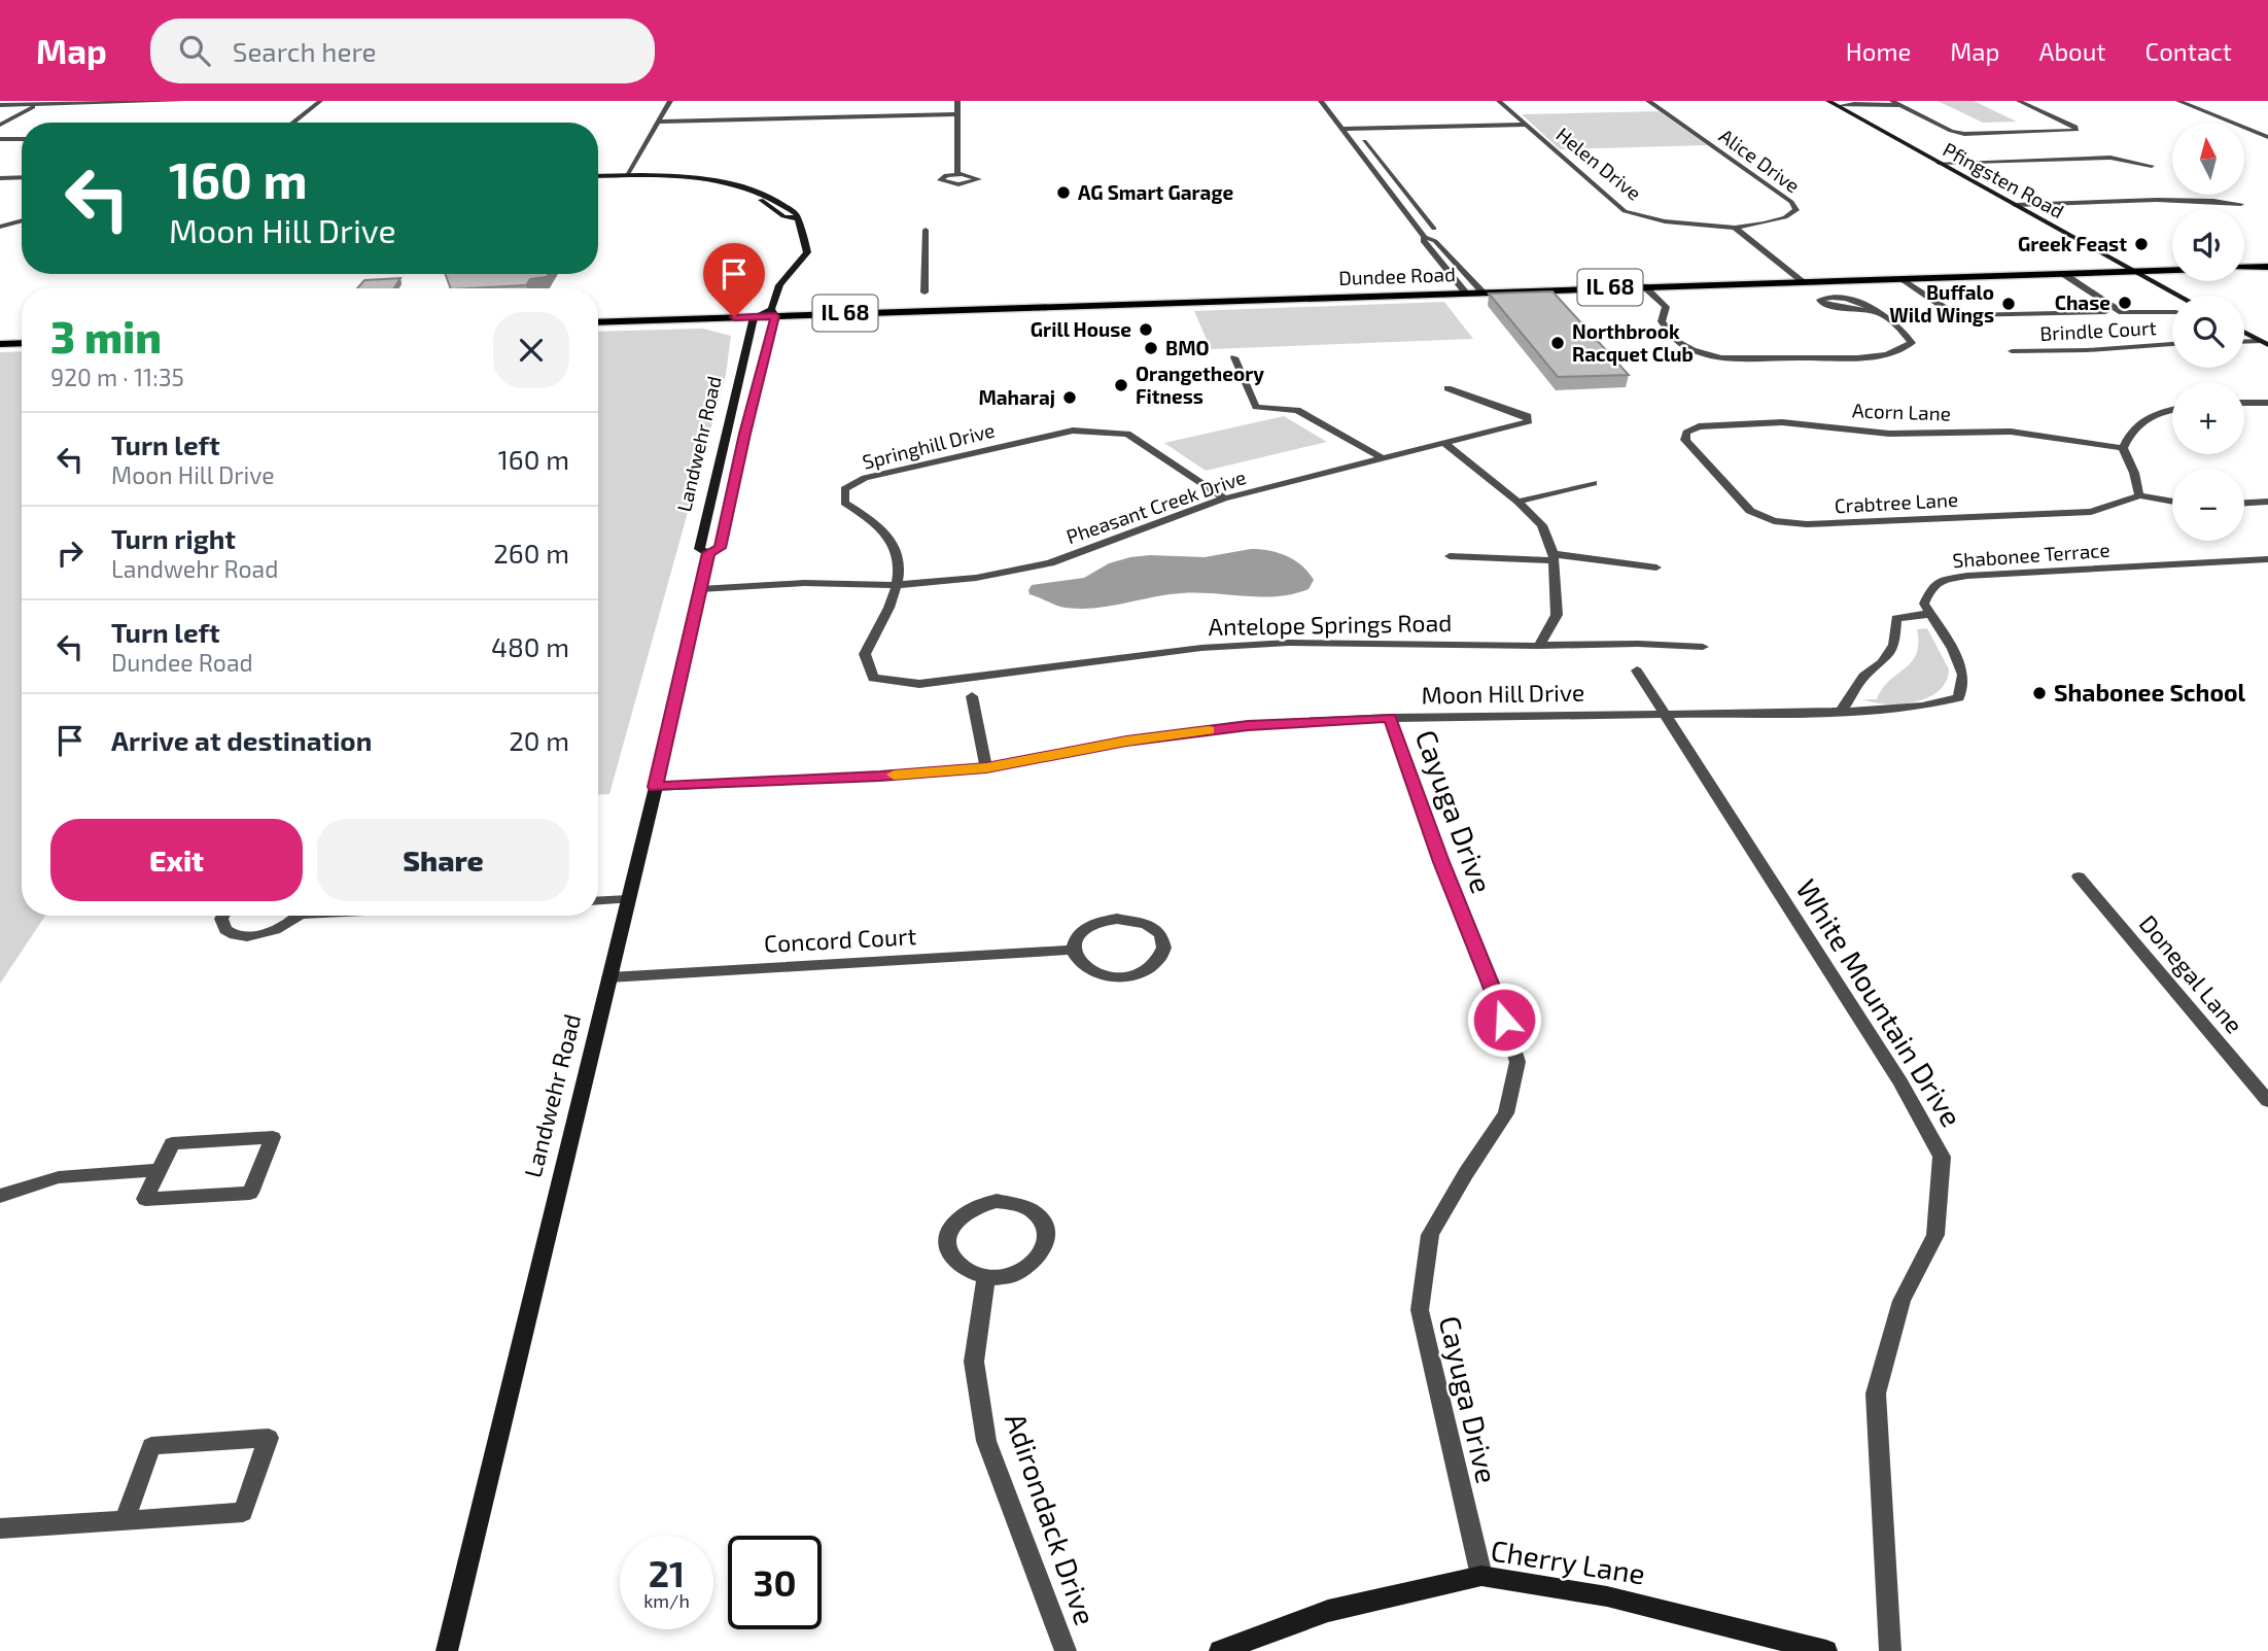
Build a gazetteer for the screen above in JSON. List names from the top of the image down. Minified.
{"streets":{"main road":["Pfingsten Road","Dundee Road","IL 68","Landwehr Road","Cherry Lane"],"street":["Alice Drive","Helen Drive","Brindle Court","Acorn Lane","Springhill Drive","Crabtree Lane","Pheasant Creek Drive","Shabonee Terrace","Antelope Springs Road","Moon Hill Drive","Cayuga Drive","Concord Court","Donegal Lane","White Mountain Drive","Adirondack Drive"]},"crossings":[["Alice Drive","Helen Drive"],["Pfingsten Road","Dundee Road"],["Dundee Road","Landwehr Road"],["Acorn Lane","Crabtree Lane"],["Landwehr Road","Pheasant Creek Drive"],["Landwehr Road","Moon Hill Drive"],["Landwehr Road","Concord Court"],["Springhill Drive","Pheasant Creek Drive"],["Springhill Drive","Antelope Springs Road"],["Shabonee Terrace","Moon Hill Drive"],["Moon Hill Drive","Cayuga Drive"],["Moon Hill Drive","White Mountain Drive"],["Cayuga Drive","Cherry Lane"]],"places":["AG Smart Garage","Greek Feast","Chase","Buffalo Wild Wings","Grill House","Northbrook Racquet Club","BMO","Orangetheory Fitness","Maharaj","Shabonee School"],"north":"top","page":{"header":"Map","search":"Search here","nav":["Home","Map","About","Contact"],"map_buttons":["+","−"],"turn":["160 m","Moon Hill Drive"],"heading":["3 min","920 m · 11:35"],"list":[{"name":"Turn left","note":"Moon Hill Drive","value":"160 m"},{"name":"Turn right","note":"Landwehr Road","value":"260 m"},{"name":"Turn left","note":"Dundee Road","value":"480 m"},{"name":"Arrive at destination","value":"20 m"}],"buttons":["Exit","Share"],"speed":"21 km/h","limit":"30"}}
